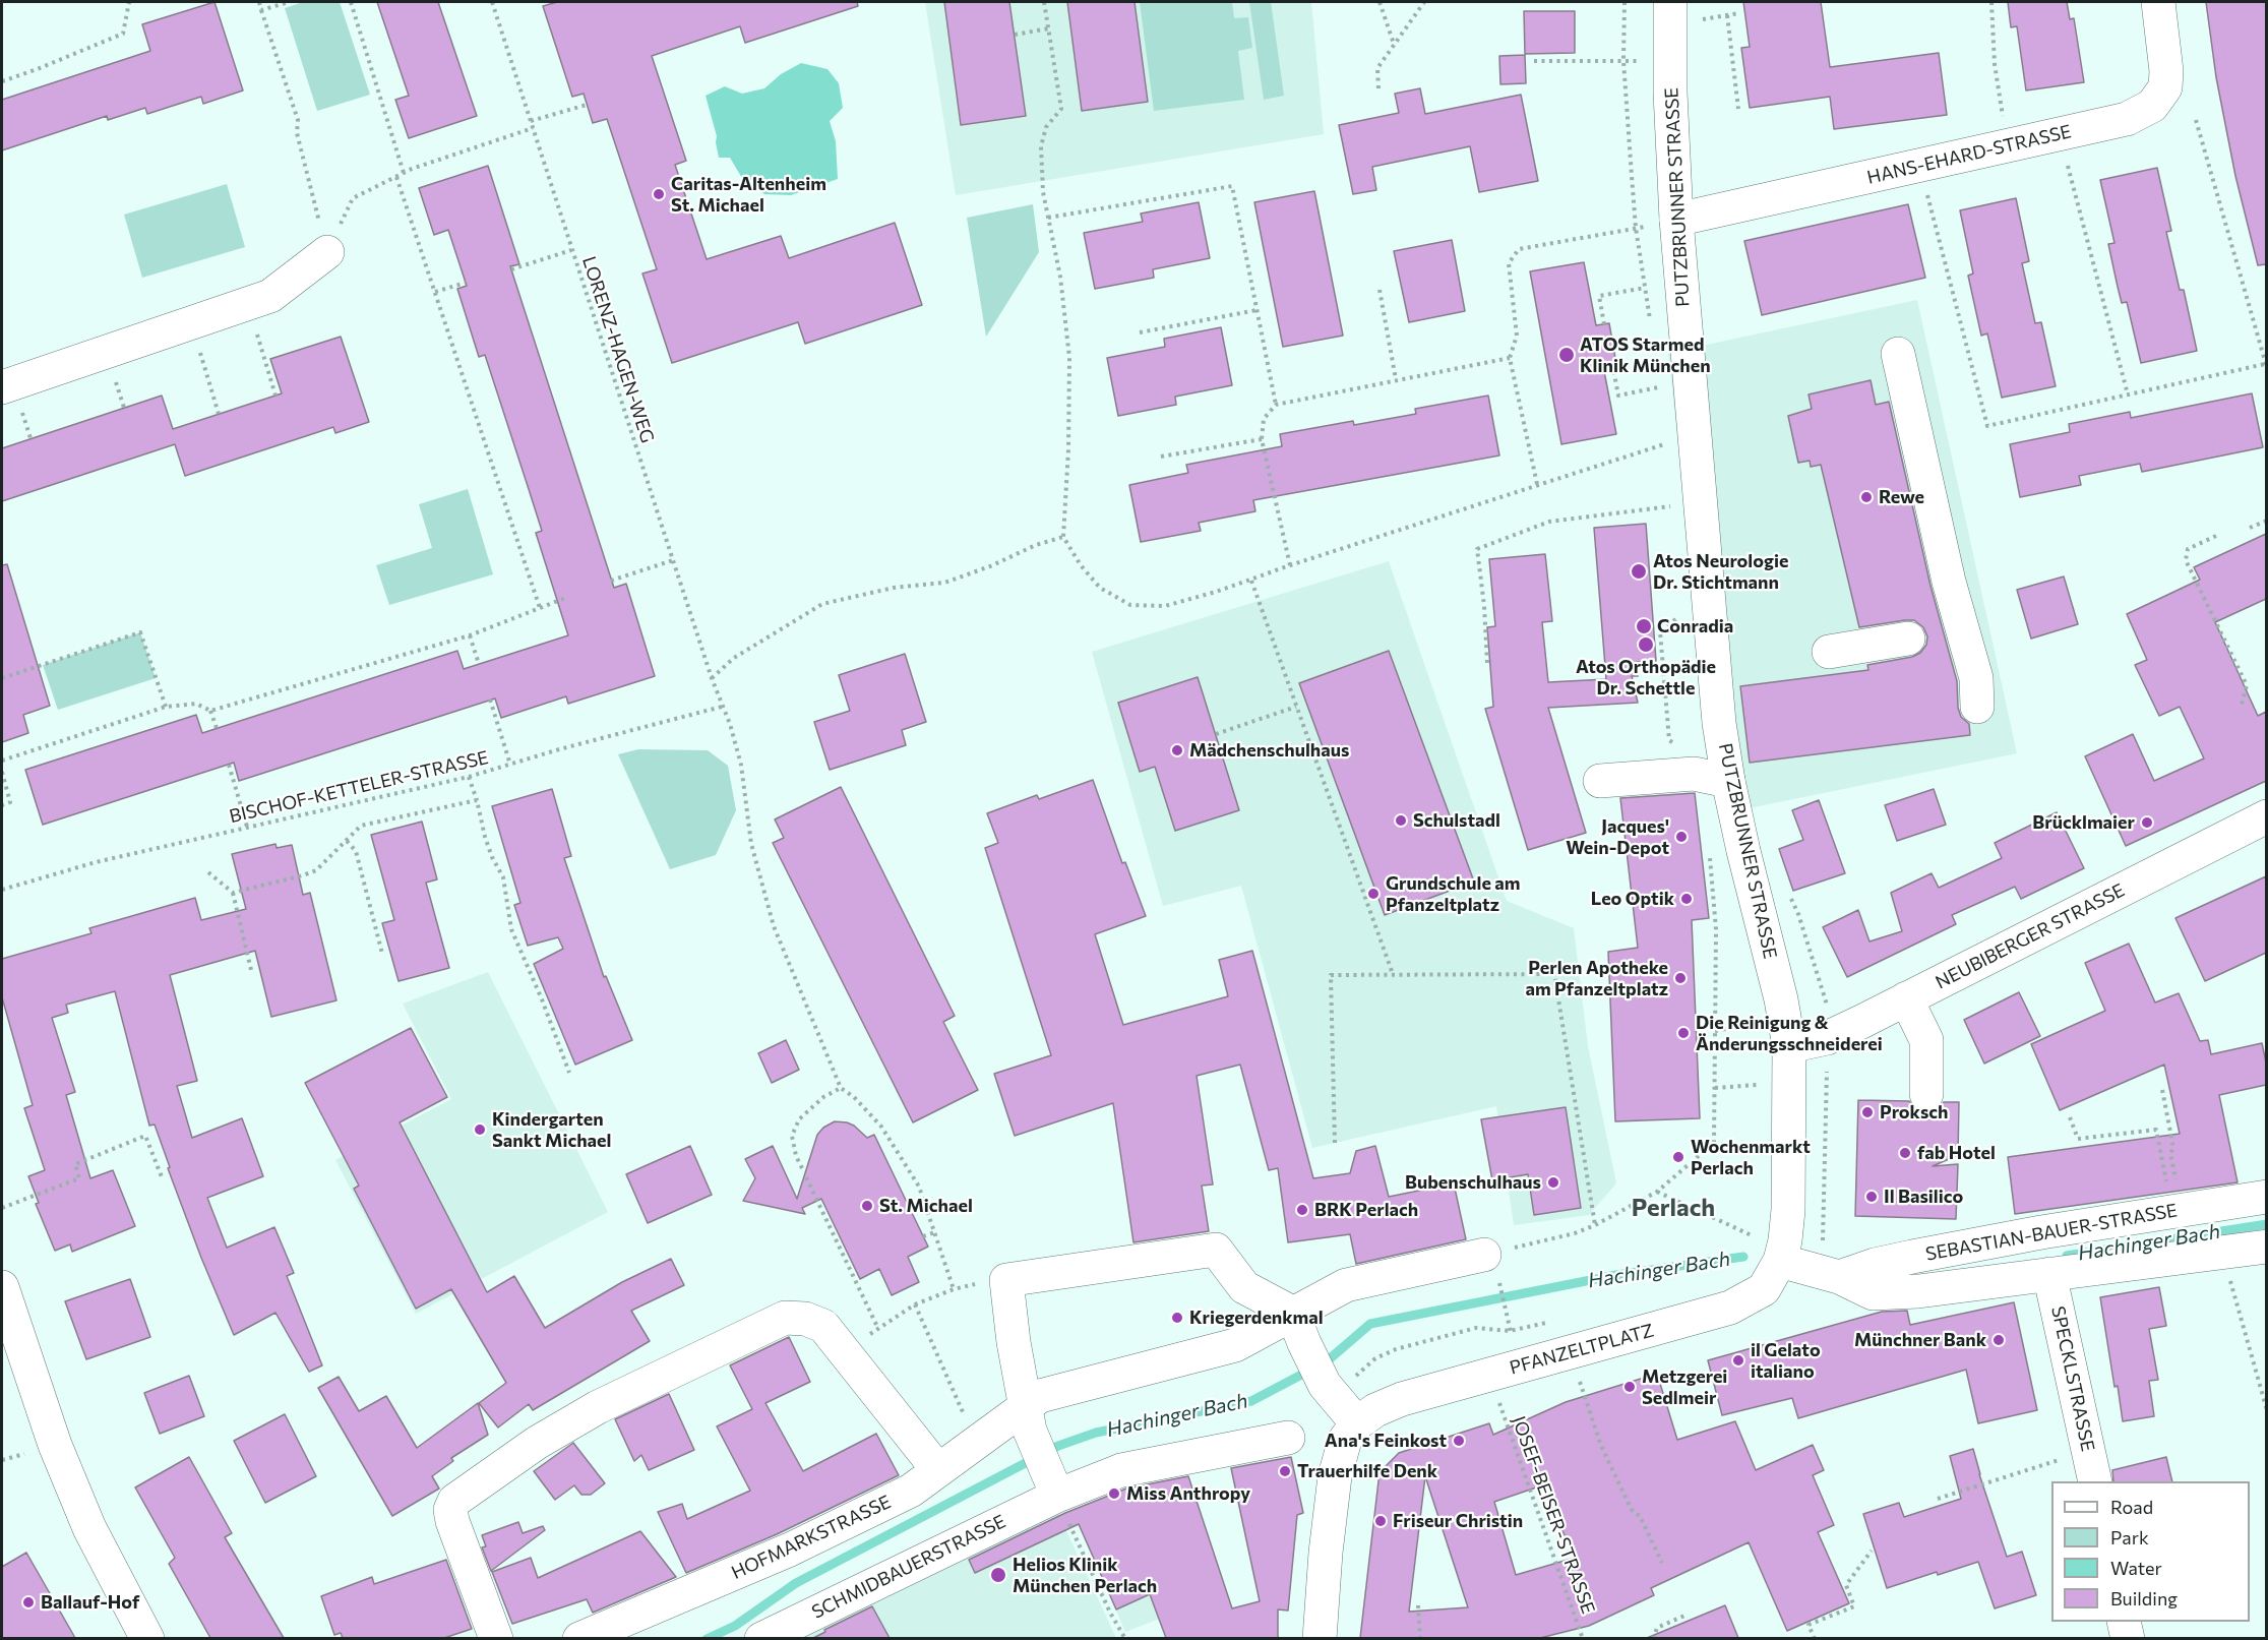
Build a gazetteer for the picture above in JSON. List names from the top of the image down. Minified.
{"streets":{"street":["HANS-EHARD-STRASSE","PUTZBRUNNER STRASSE","NEUBIBERGER STRASSE","SEBASTIAN-BAUER-STRASSE","PFANZELTPLATZ","SPECKLSTRASSE","HOFMARKSTRASSE","SCHMIDBAUERSTRASSE"],"path":["LORENZ-HAGEN-WEG","BISCHOF-KETTELER-STRASSE","JOSEF-BEISER-STRASSE"]},"crossings":[["HANS-EHARD-STRASSE","PUTZBRUNNER STRASSE"],["PUTZBRUNNER STRASSE","NEUBIBERGER STRASSE"],["PUTZBRUNNER STRASSE","SEBASTIAN-BAUER-STRASSE"],["PUTZBRUNNER STRASSE","PFANZELTPLATZ"],["LORENZ-HAGEN-WEG","BISCHOF-KETTELER-STRASSE"],["SEBASTIAN-BAUER-STRASSE","PFANZELTPLATZ"],["SEBASTIAN-BAUER-STRASSE","SPECKLSTRASSE"]],"districts":["Perlach"],"water":["Hachinger Bach"],"places":["Caritas-Altenheim St. Michael","ATOS Starmed Klinik München","Rewe","Atos Neurologie Dr. Stichtmann","Conradia","Atos Orthopädie Dr. Schettle","Mädchenschulhaus","Schulstadl","Brücklmaier","Jacques' Wein-Depot","Grundschule am Pfanzeltplatz","Leo Optik","Perlen Apotheke am Pfanzeltplatz","Die Reinigung & Änderungsschneiderei","Proksch","Kindergarten Sankt Michael","fab Hotel","Wochenmarkt Perlach","Bubenschulhaus","Il Basilico","St. Michael","BRK Perlach","Kriegerdenkmal","Münchner Bank","il Gelato italiano","Metzgerei Sedlmeir","Ana's Feinkost","Trauerhilfe Denk","Miss Anthropy","Friseur Christin","Helios Klinik München Perlach","Ballauf-Hof"],"legend":["Road","Park","Water","Building"]}
